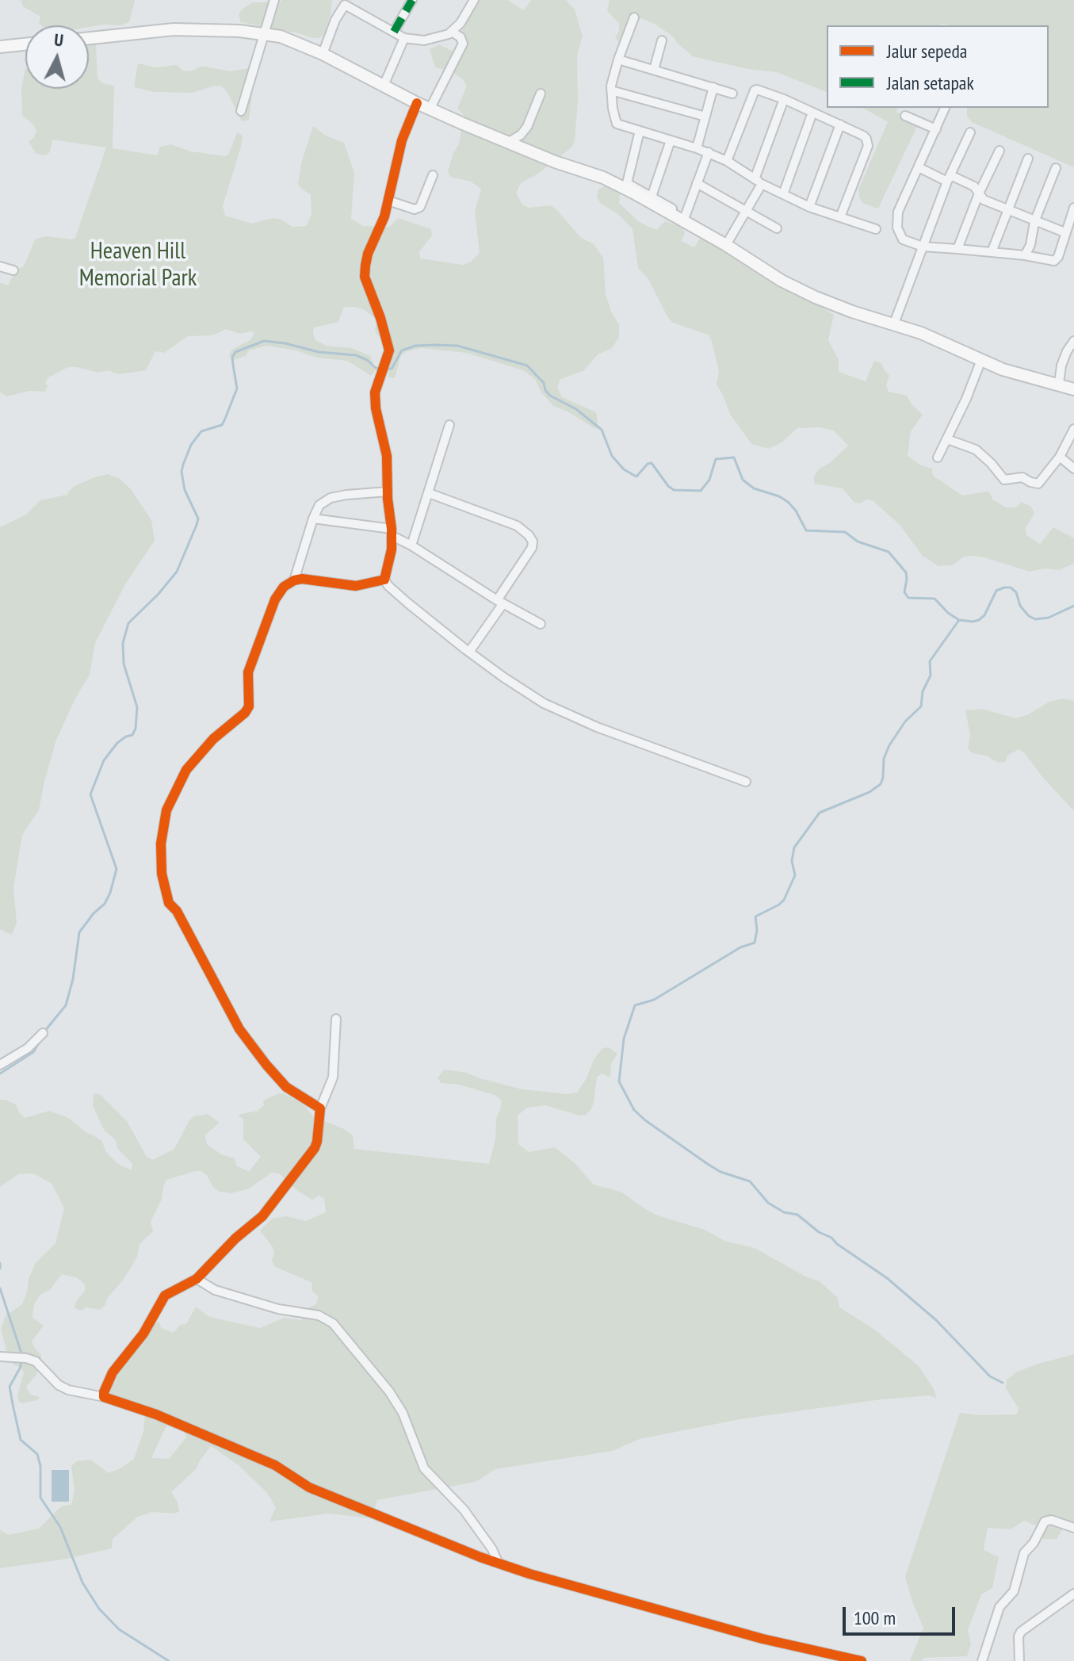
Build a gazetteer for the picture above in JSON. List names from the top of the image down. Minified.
{"parks":["Heaven Hill Memorial Park"],"legend":["Jalur sepeda","Jalan setapak"],"scale_bar":"100 m","north":"top"}
